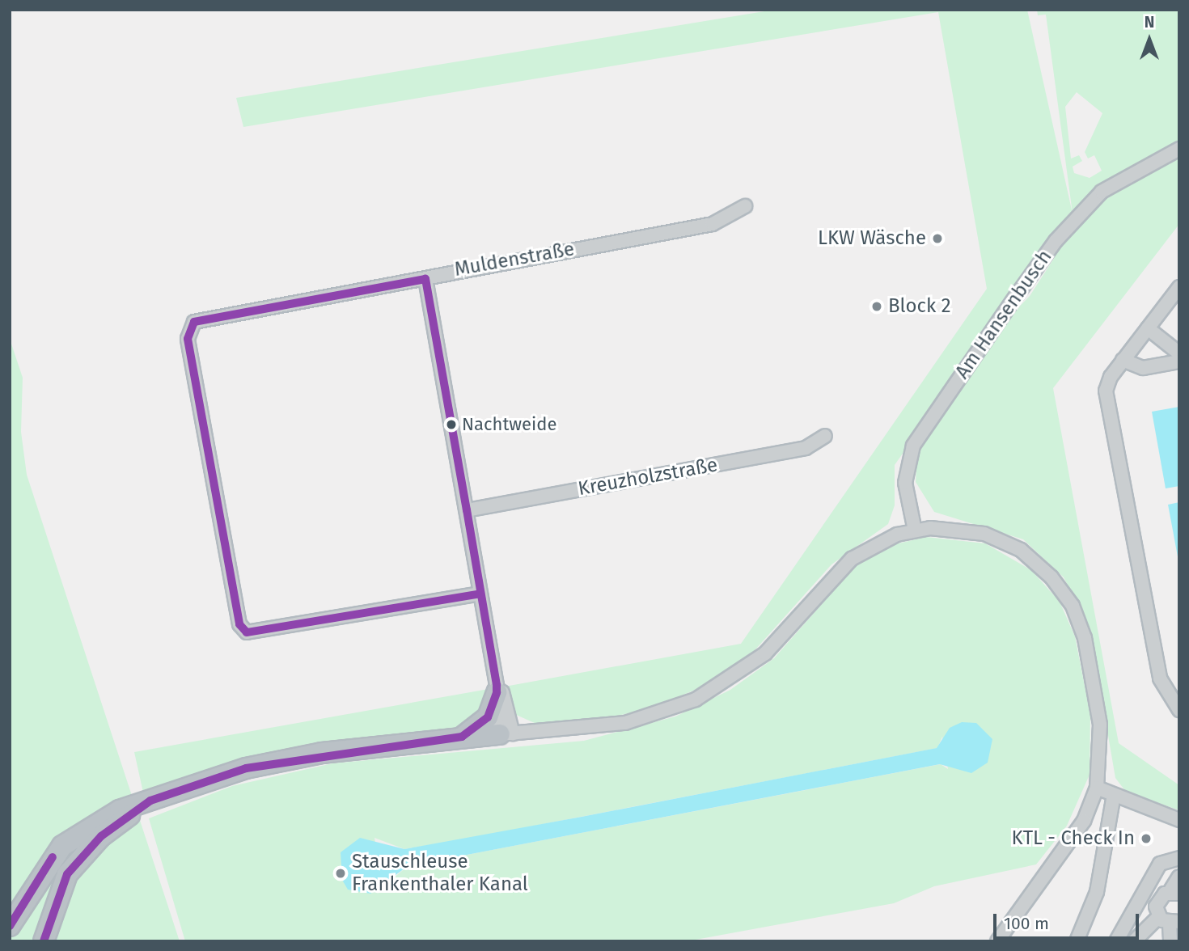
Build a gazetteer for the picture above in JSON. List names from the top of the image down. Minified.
{"streets":{"street":["Muldenstraße","Am Hansenbusch","Kreuzholzstraße"]},"places":["LKW Wäsche","Block 2","Nachtweide","KTL - Check In","Stauschleuse Frankenthaler Kanal"],"scale_bar":"100 m","north":"top"}
